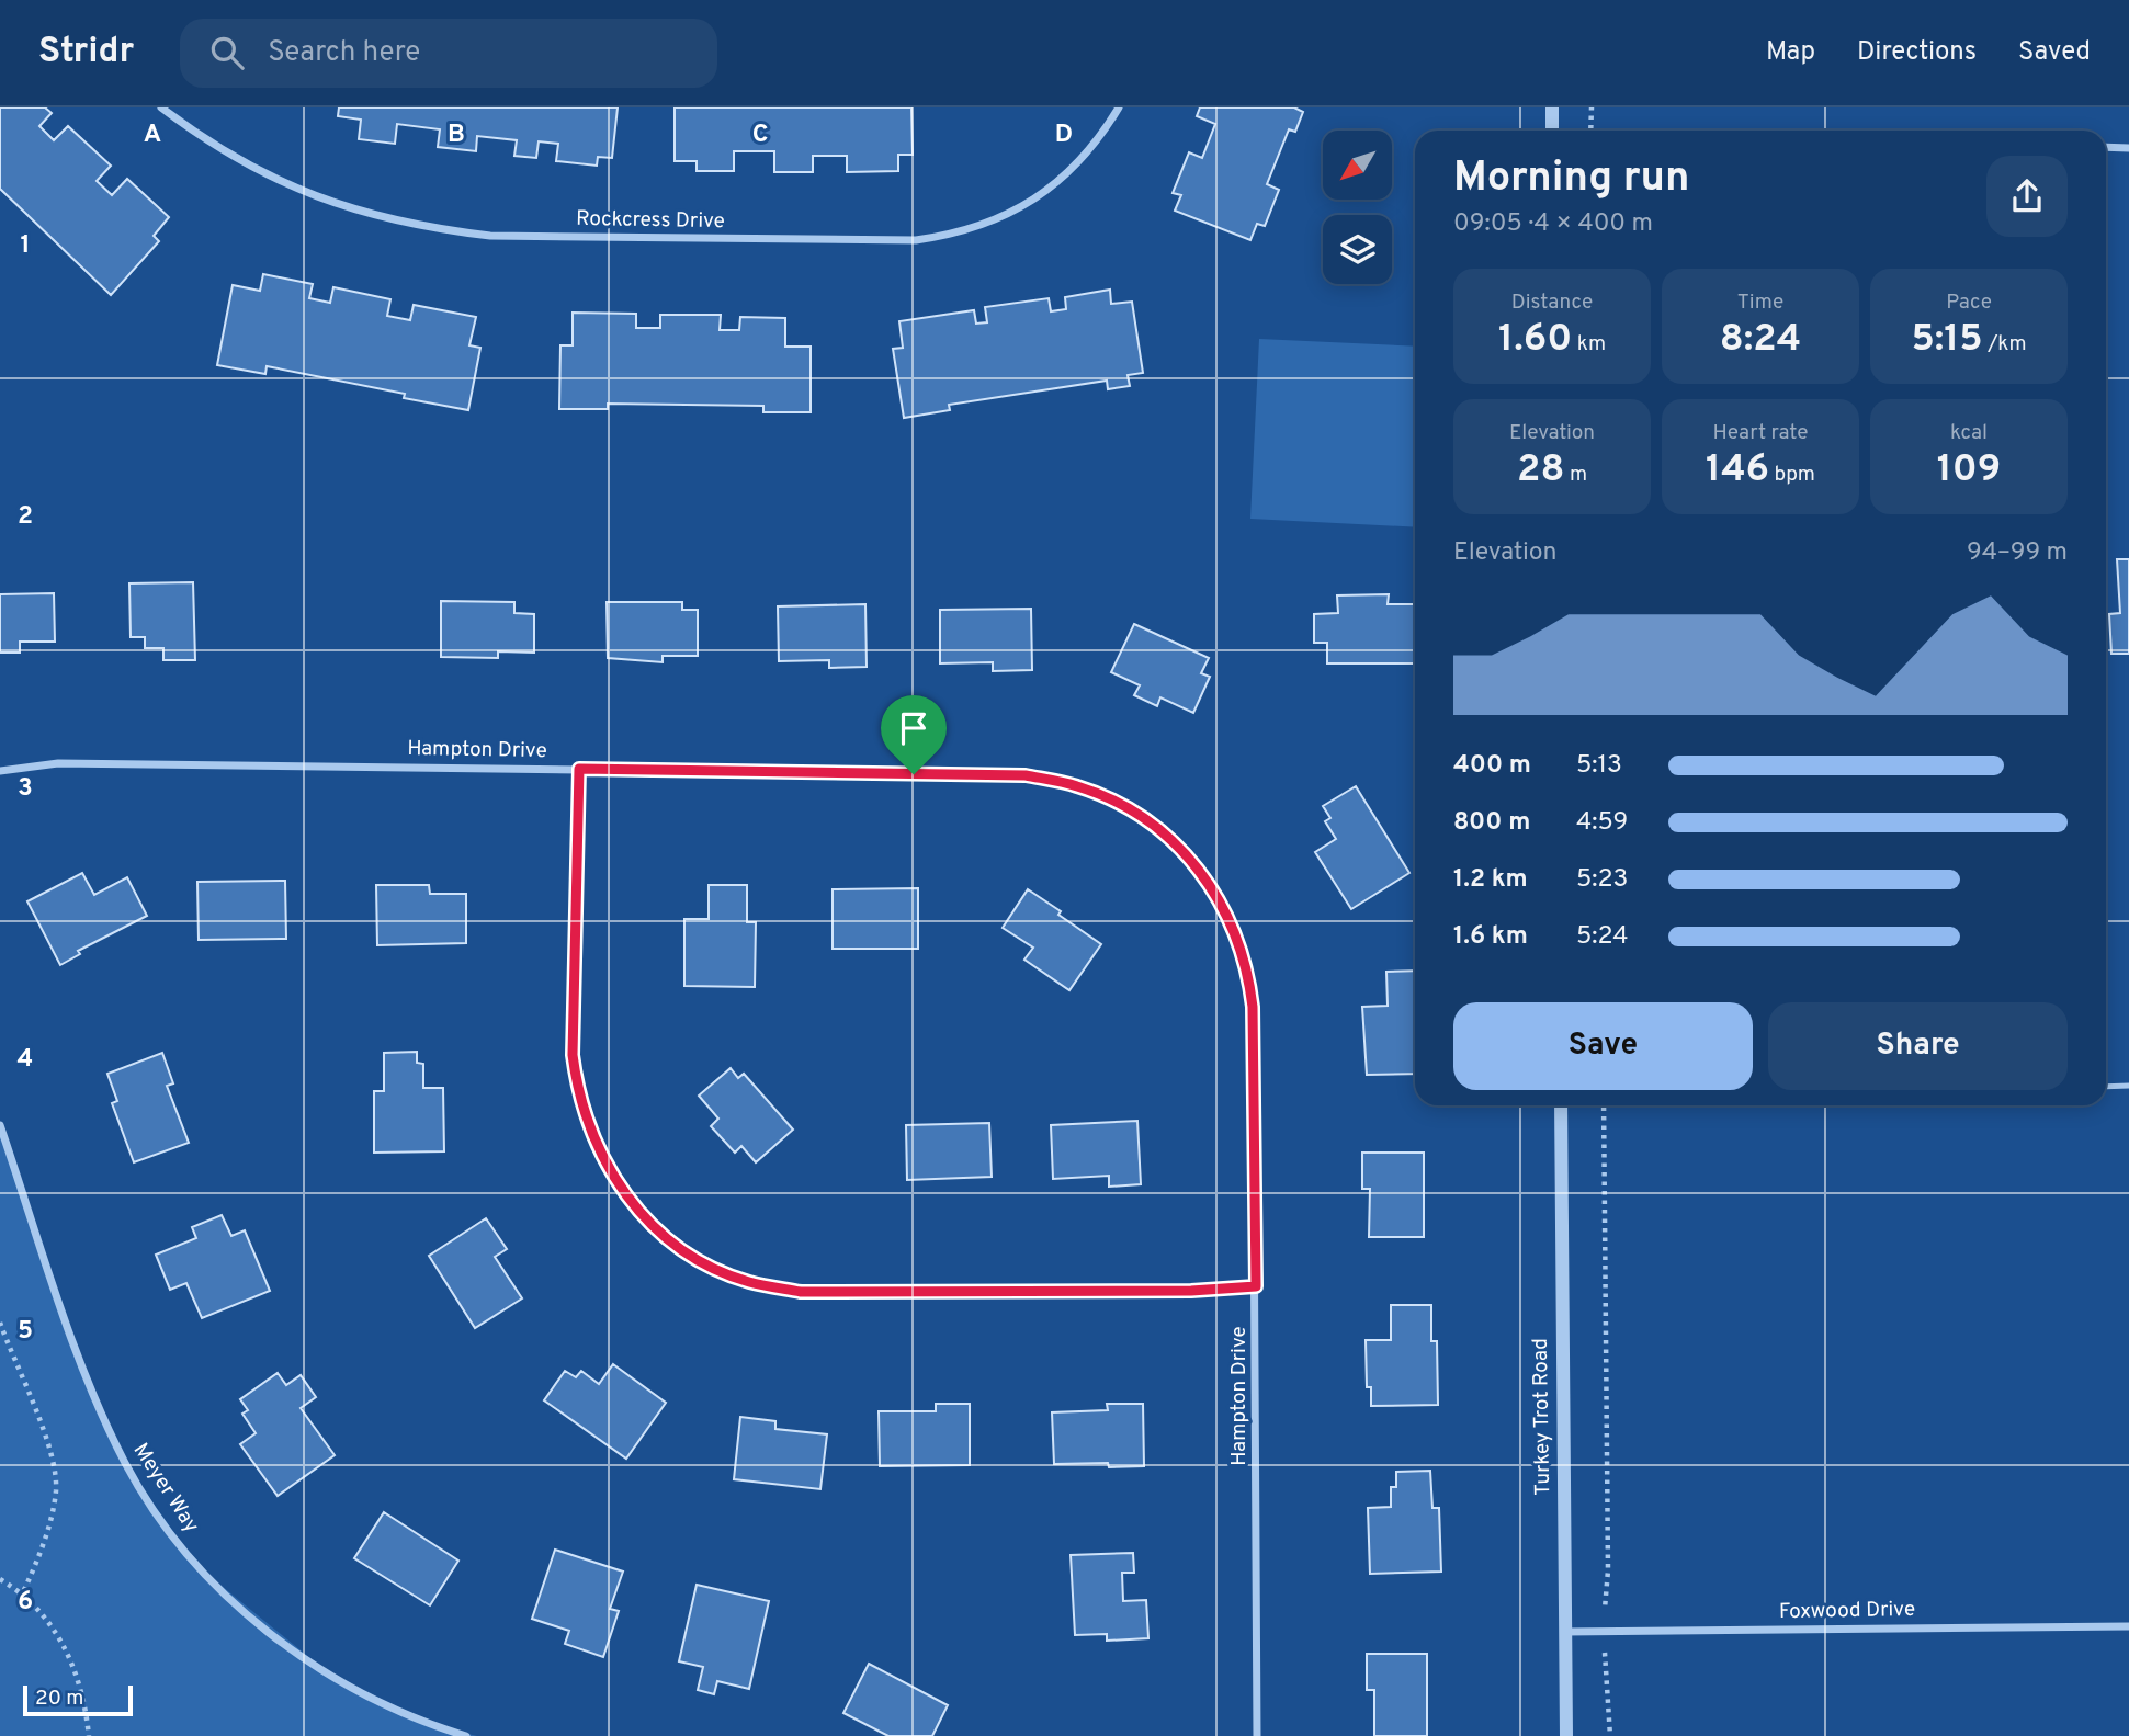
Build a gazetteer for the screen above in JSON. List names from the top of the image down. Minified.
{"streets":{"street":["Rockcress Drive","Hampton Drive","Turkey Trot Road","Meyer Way","Foxwood Drive"]},"crossings":[["Turkey Trot Road","Foxwood Drive"]],"scale_bar":"20 m","north":"bottom left","page":{"header":"Stridr","search":"Search here","nav":["Map","Directions","Saved"],"heading":["Morning run","09:05 · 4 × 400 m"],"stats":[["Distance","1.60 km"],["Time","8:24"],["Pace","5:15 /km"],["Elevation","28 m"],["Heart rate","146 bpm"],["kcal","109"]],"chart":["Elevation","94–99 m"],"list":[{"name":"400 m","note":"5:13"},{"name":"800 m","note":"4:59"},{"name":"1.2 km","note":"5:23"},{"name":"1.6 km","note":"5:24"}],"buttons":["Save","Share"],"scale":"20 m"},"grid":{"columns":["A","B","C","D"],"rows":["1","2","3","4","5","6"]}}
